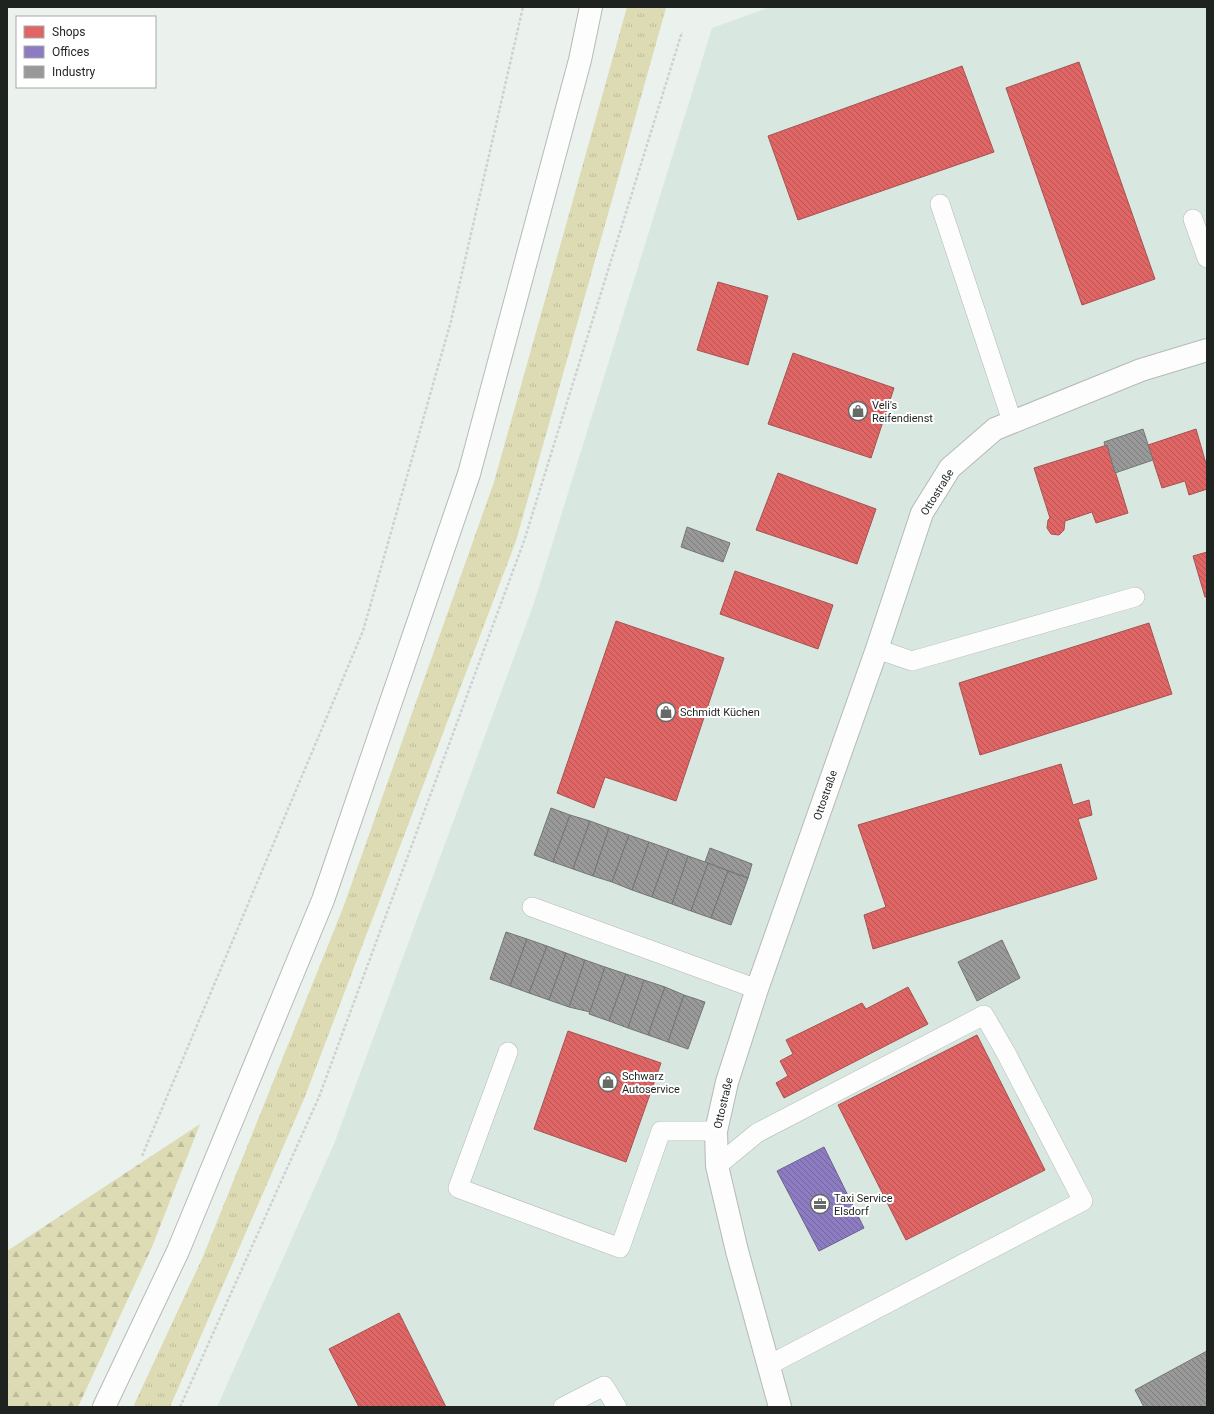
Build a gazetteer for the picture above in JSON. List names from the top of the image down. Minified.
{"streets":{"main road":["Ottostraße"]},"places":{"shop":["Veli's Reifendienst","Schmidt Küchen","Schwarz Autoservice"],"office":["Taxi Service Elsdorf"]},"legend":["Shops","Offices","Industry"]}
